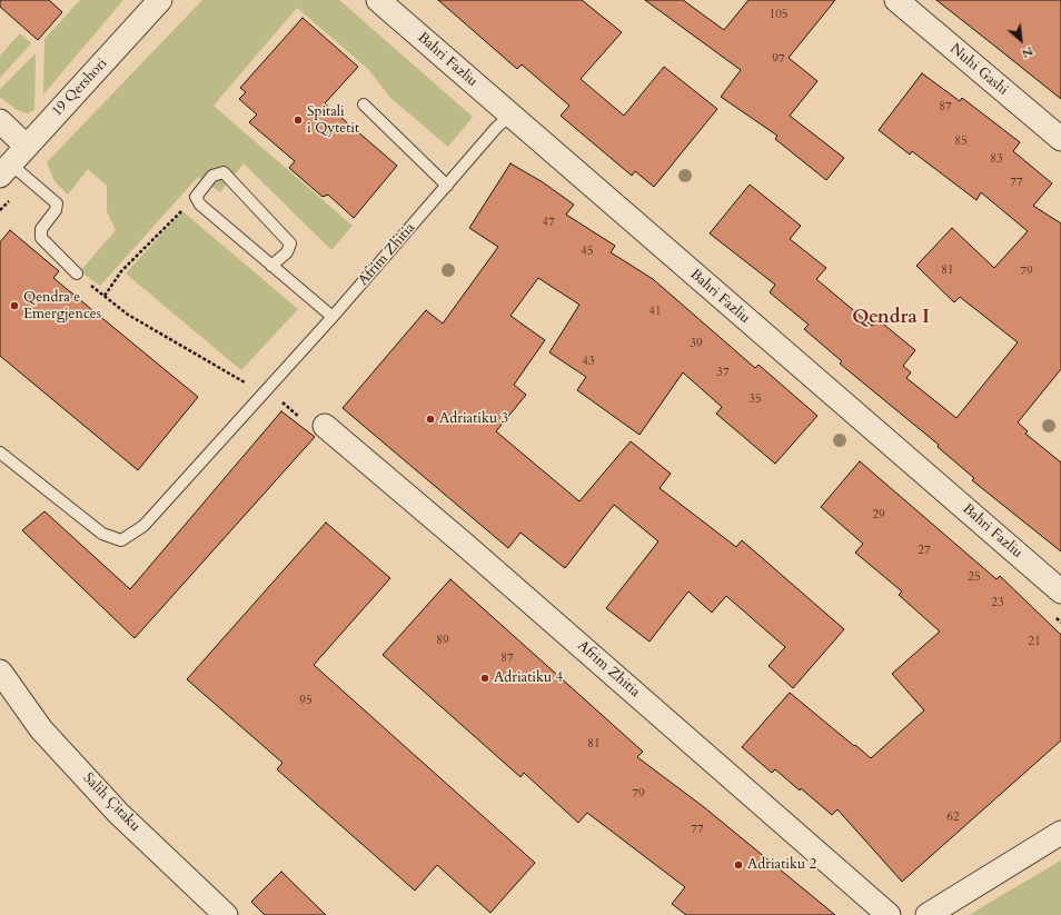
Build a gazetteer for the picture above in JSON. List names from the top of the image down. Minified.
{"streets":{"street":["Bahri Fazliu","Nuhi Gashi","19 Qershori","Afrim Zhitia","Salih Çitaku"]},"crossings":[["Bahri Fazliu","Afrim Zhitia"]],"districts":["Qendra I"],"places":["Spitali i Qytetit","Qendra e Emergjences","Adriatiku 3","Adriatiku 4","Adriatiku 2"],"house_numbers":["105","97","87","85","83","77","47","45","81","79","41","39","43","37","35","29","27","25","23","89","21","87","95","81","79","62","77"],"north":"bottom right"}
